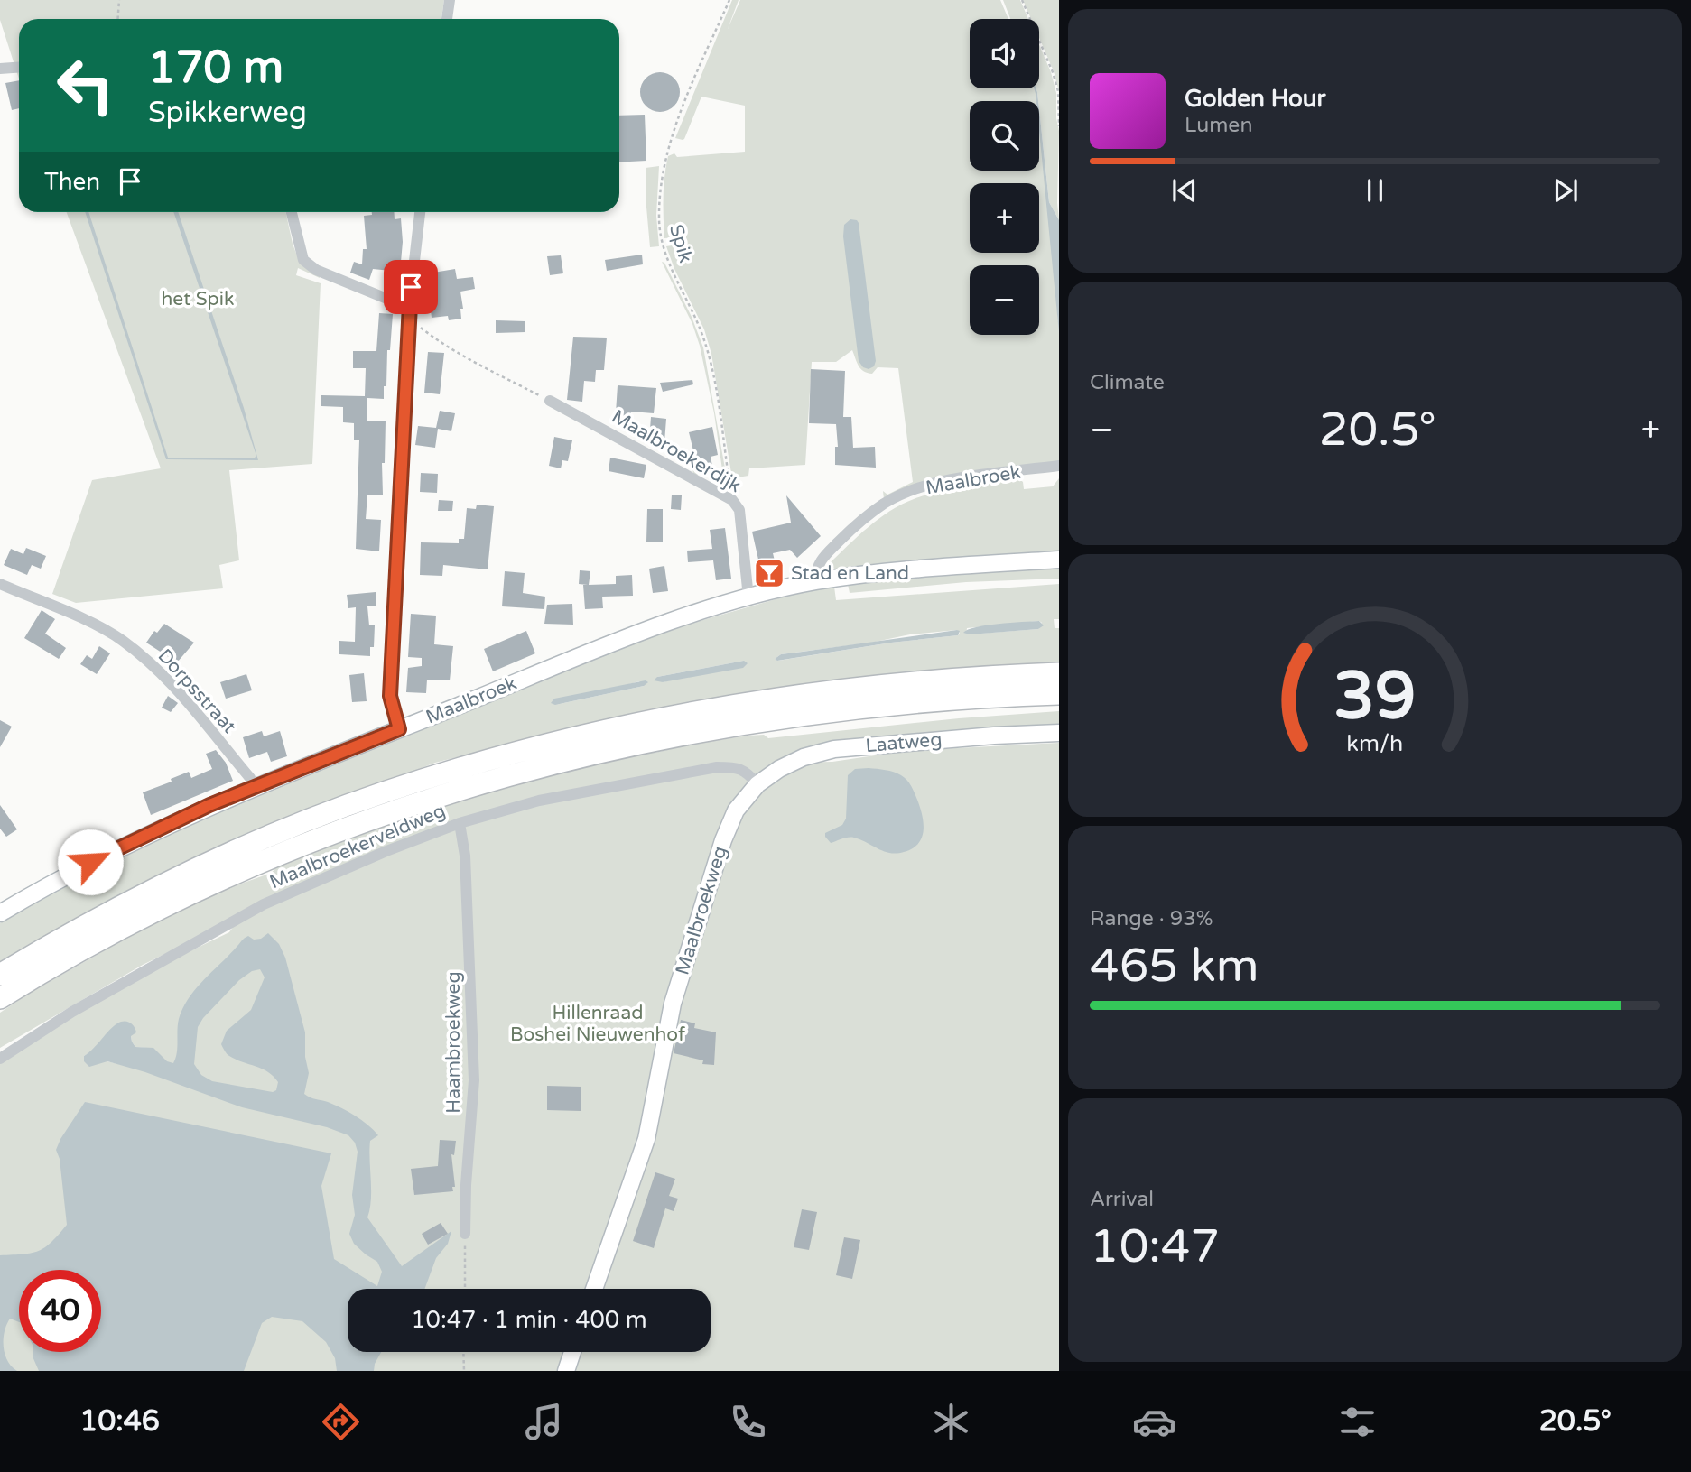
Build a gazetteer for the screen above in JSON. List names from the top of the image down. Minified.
{"streets":{"street":["Maalbroekerdijk","Maalbroek","Dorpsstraat","Laatweg","Maalbroekerveldweg","Maalbroekweg","Haambroekweg"],"path":["Spik"]},"crossings":[["Spik","Maalbroekerdijk"],["Maalbroekerdijk","Maalbroek"],["Maalbroek","Dorpsstraat"],["Laatweg","Maalbroekerveldweg"],["Laatweg","Maalbroekweg"],["Maalbroekerveldweg","Maalbroekweg"],["Maalbroekerveldweg","Haambroekweg"]],"parks":["het Spik","Hillenraad Boshei Nieuwenhof"],"places":{"bar":["Stad en Land"]},"page":{"map_buttons":["+","−"],"turn":["170 m","Spikkerweg"],"song":["Golden Hour","Lumen"],"then":"Then","tile":["Climate",["Range · 93%","465 km"],["Arrival","10:47"]],"heat":["−","20.5°","+"],"limit":"40","trip":"10:47 · 1 min · 400 m","tabs":["10:46","20.5°"],"gauge":["39","km/h"]}}
